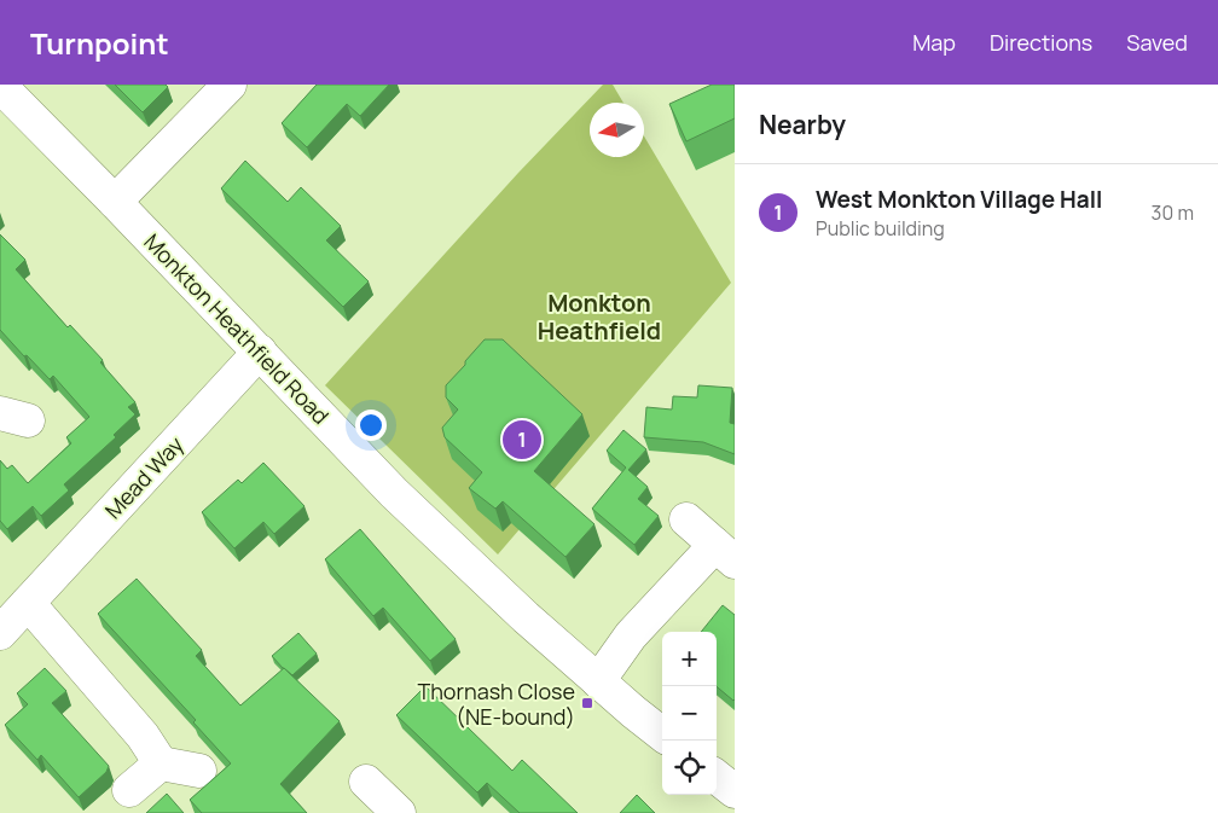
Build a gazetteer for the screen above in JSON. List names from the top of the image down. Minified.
{"streets":{"street":["Monkton Heathfield Road","Mead Way"]},"crossings":[["Monkton Heathfield Road","Mead Way"]],"districts":["Monkton Heathfield"],"places":{"transit":["Thornash Close (NE-bound)"]},"north":"left","page":{"header":"Turnpoint","nav":["Map","Directions","Saved"],"heading":"Nearby","list":[{"mark":"1","name":"West Monkton Village Hall","note":"Public building","value":"30 m"}],"pins":"1","map_buttons":["+","−"]}}
